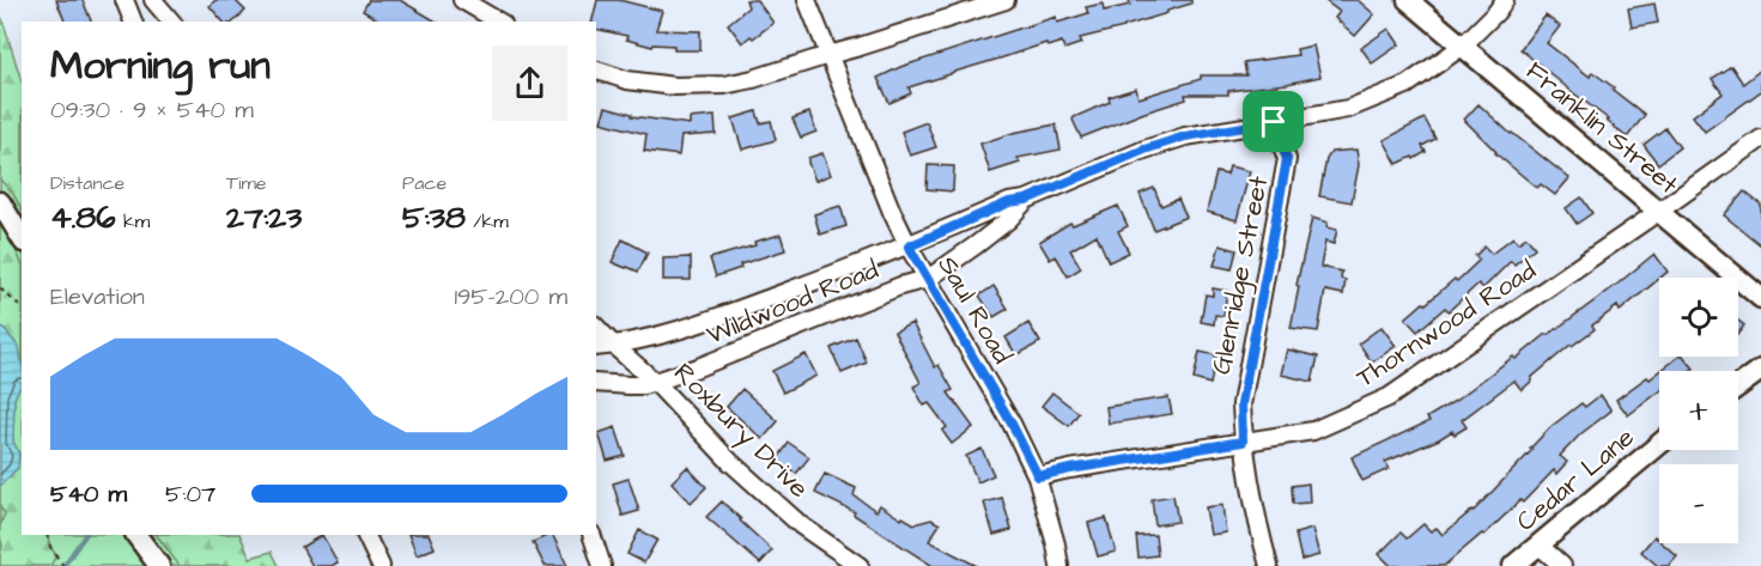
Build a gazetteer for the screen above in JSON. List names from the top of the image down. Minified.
{"streets":{"street":["Franklin Street","Glenridge Street","Wildwood Road","Saul Road","Thornwood Road","Roxbury Drive","Cedar Lane"]},"crossings":[["Franklin Street","Wildwood Road"],["Franklin Street","Thornwood Road"],["Glenridge Street","Wildwood Road"],["Glenridge Street","Thornwood Road"],["Wildwood Road","Saul Road"],["Wildwood Road","Roxbury Drive"],["Saul Road","Thornwood Road"]],"page":{"heading":["Morning run","09:30 · 9 × 540 m"],"stats":[["Distance","4.86 km"],["Time","27:23"],["Pace","5:38 /km"]],"chart":["Elevation","195–200 m"],"map_buttons":["+","−"],"list":[{"name":"540 m","note":"5:07"}]}}
